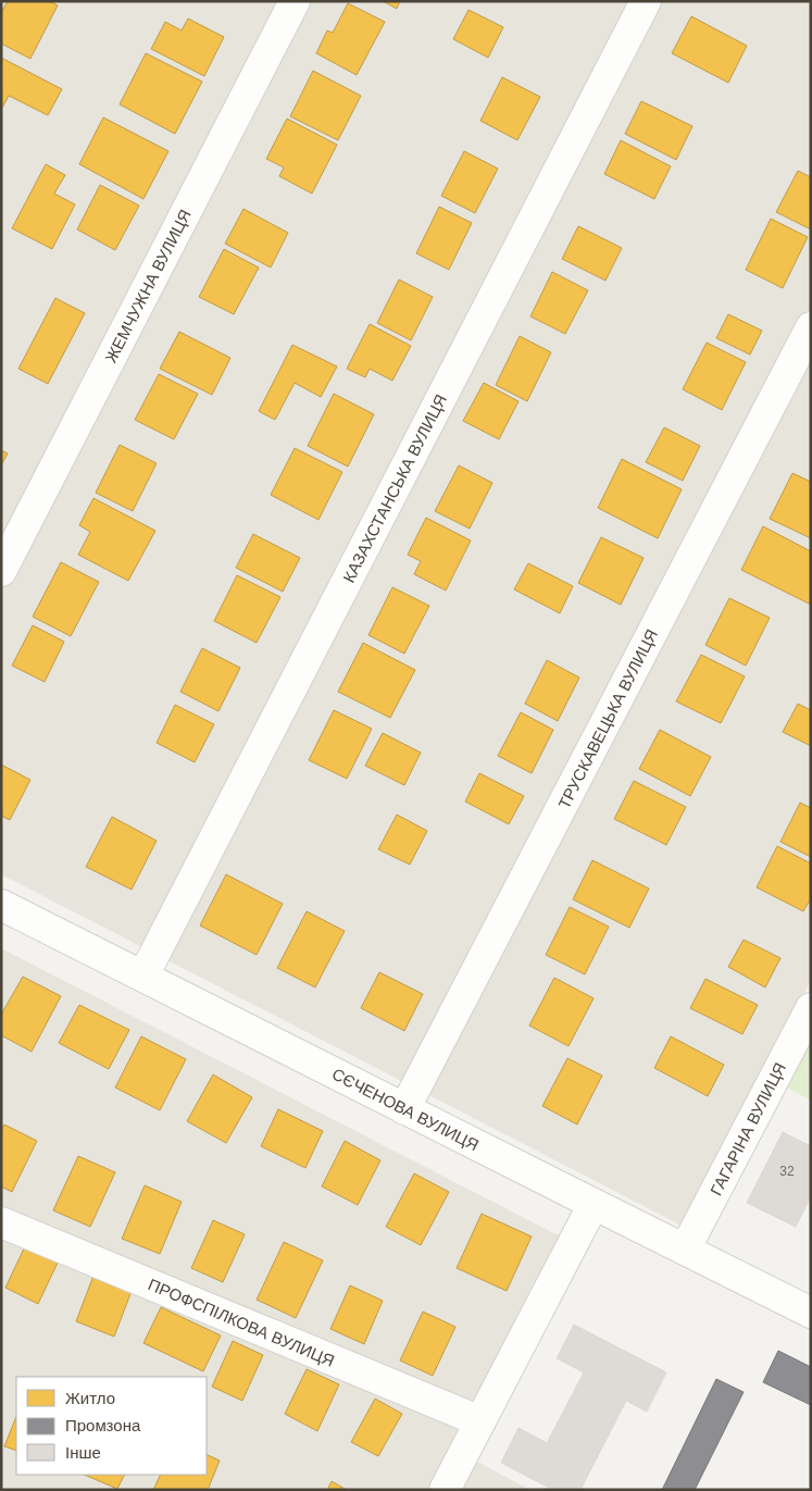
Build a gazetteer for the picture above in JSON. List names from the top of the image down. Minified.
{"streets":{"street":["ЖЕМЧУЖНА ВУЛИЦЯ","КАЗАХСТАНСЬКА ВУЛИЦЯ","ТРУСКАВЕЦЬКА ВУЛИЦЯ","СЄЧЕНОВА ВУЛИЦЯ","ГАГАРІНА ВУЛИЦЯ","ПРОФСПІЛКОВА ВУЛИЦЯ"]},"crossings":[["КАЗАХСТАНСЬКА ВУЛИЦЯ","СЄЧЕНОВА ВУЛИЦЯ"],["ТРУСКАВЕЦЬКА ВУЛИЦЯ","СЄЧЕНОВА ВУЛИЦЯ"],["СЄЧЕНОВА ВУЛИЦЯ","ГАГАРІНА ВУЛИЦЯ"]],"house_numbers":["32"],"legend":["Житло","Промзона","Інше"]}
